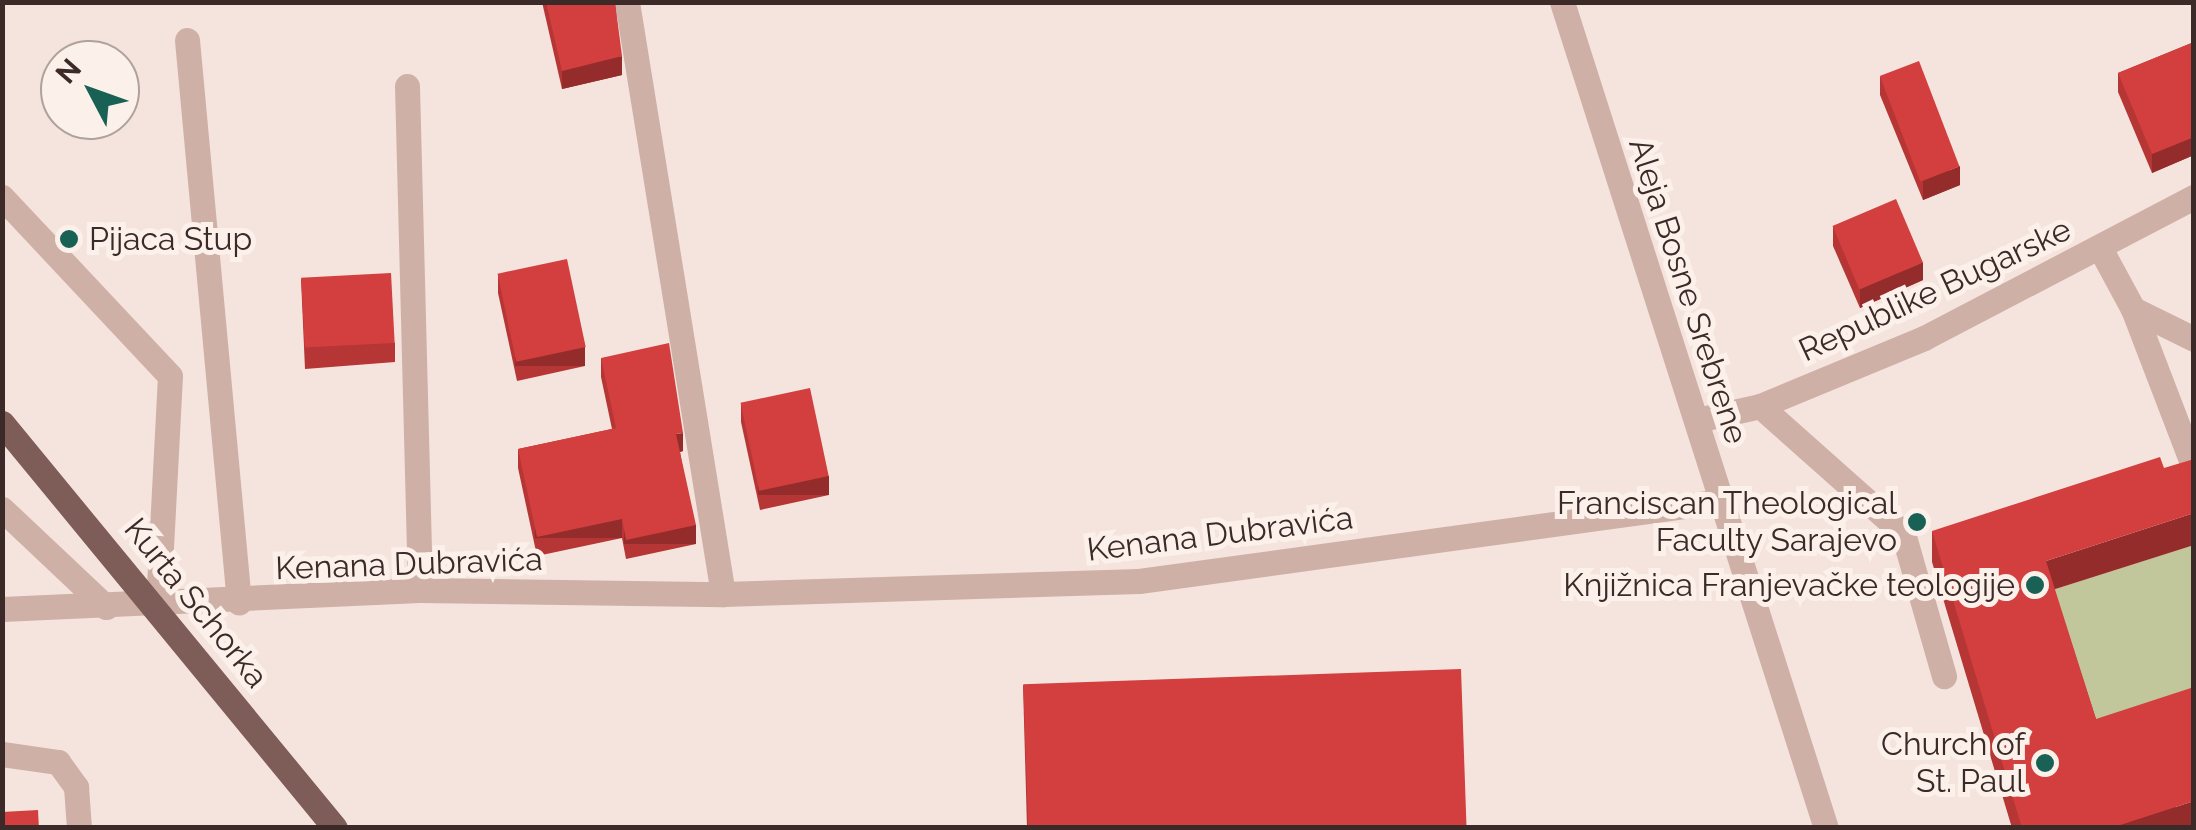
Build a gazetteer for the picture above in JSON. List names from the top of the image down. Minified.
{"streets":{"main road":["Kurta Schorka"],"street":["Republike Bugarske","Aleja Bosne Srebrene","Kenana Dubravića"]},"crossings":[["Republike Bugarske","Aleja Bosne Srebrene"],["Aleja Bosne Srebrene","Kenana Dubravića"],["Kenana Dubravića","Kurta Schorka"]],"places":["Pijaca Stup","Franciscan Theological Faculty Sarajevo","Knjižnica Franjevačke teologije","Church of St. Paul"],"north":"top left"}
